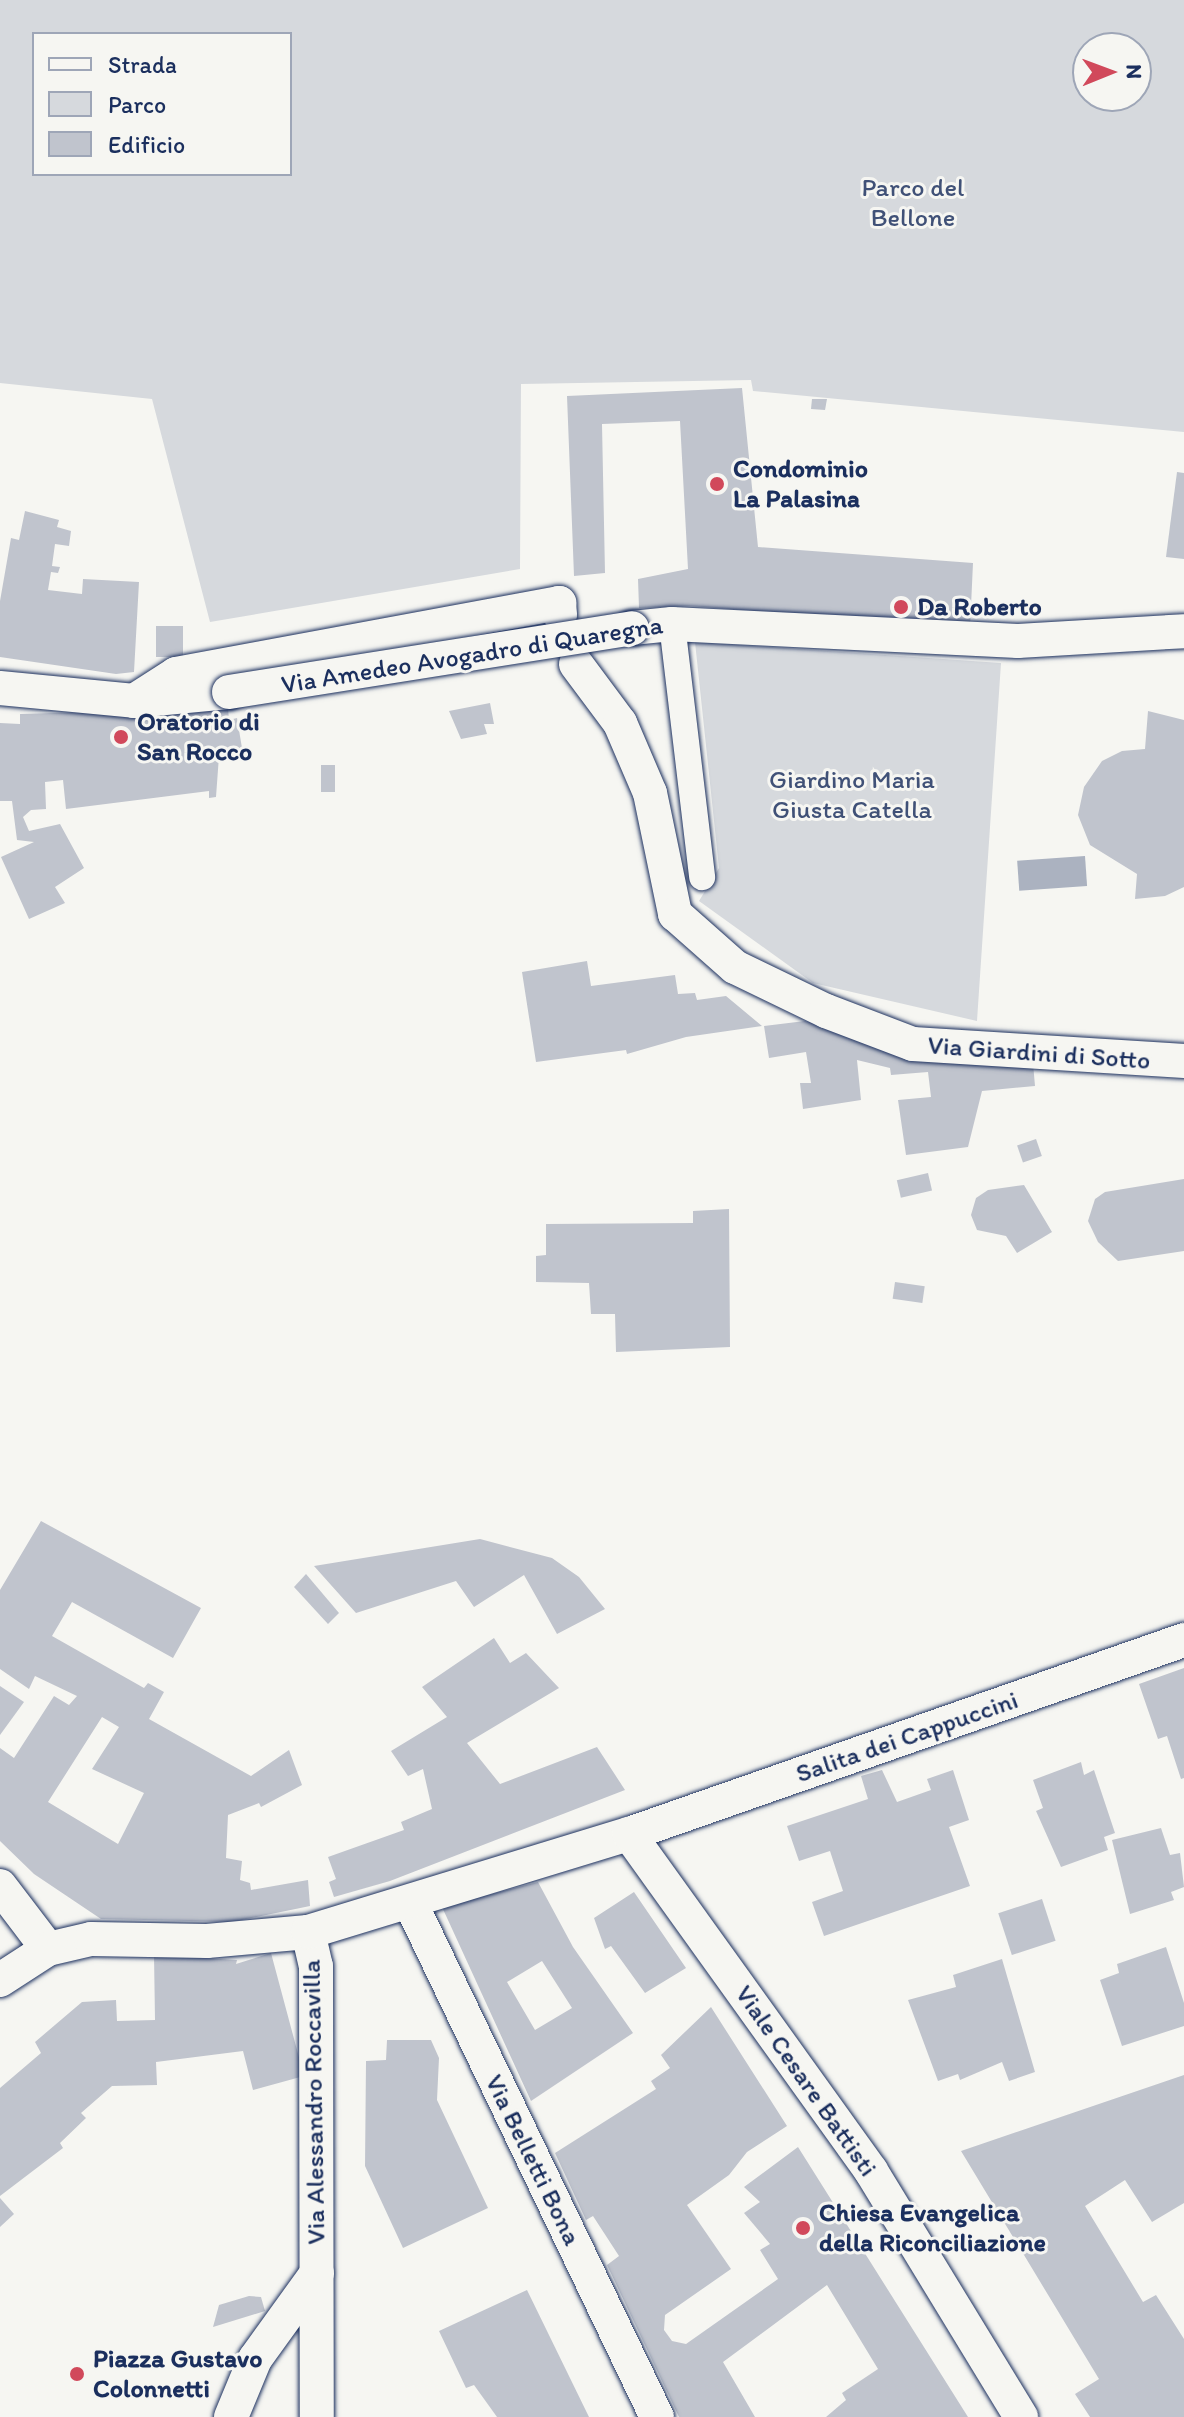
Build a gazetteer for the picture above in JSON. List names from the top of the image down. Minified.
{"streets":{"street":["Via Amedeo Avogadro di Quaregna","Via Giardini di Sotto","Salita dei Cappuccini","Viale Cesare Battisti","Via Alessandro Roccavilla","Via Belletti Bona"]},"crossings":[["Salita dei Cappuccini","Viale Cesare Battisti"],["Salita dei Cappuccini","Via Alessandro Roccavilla"],["Salita dei Cappuccini","Via Belletti Bona"]],"parks":["Parco del Bellone","Giardino Maria Giusta Catella"],"places":["Condominio La Palasina","Da Roberto","Oratorio di San Rocco","Chiesa Evangelica della Riconciliazione","Piazza Gustavo Colonnetti"],"legend":["Strada","Parco","Edificio"],"north":"right"}
